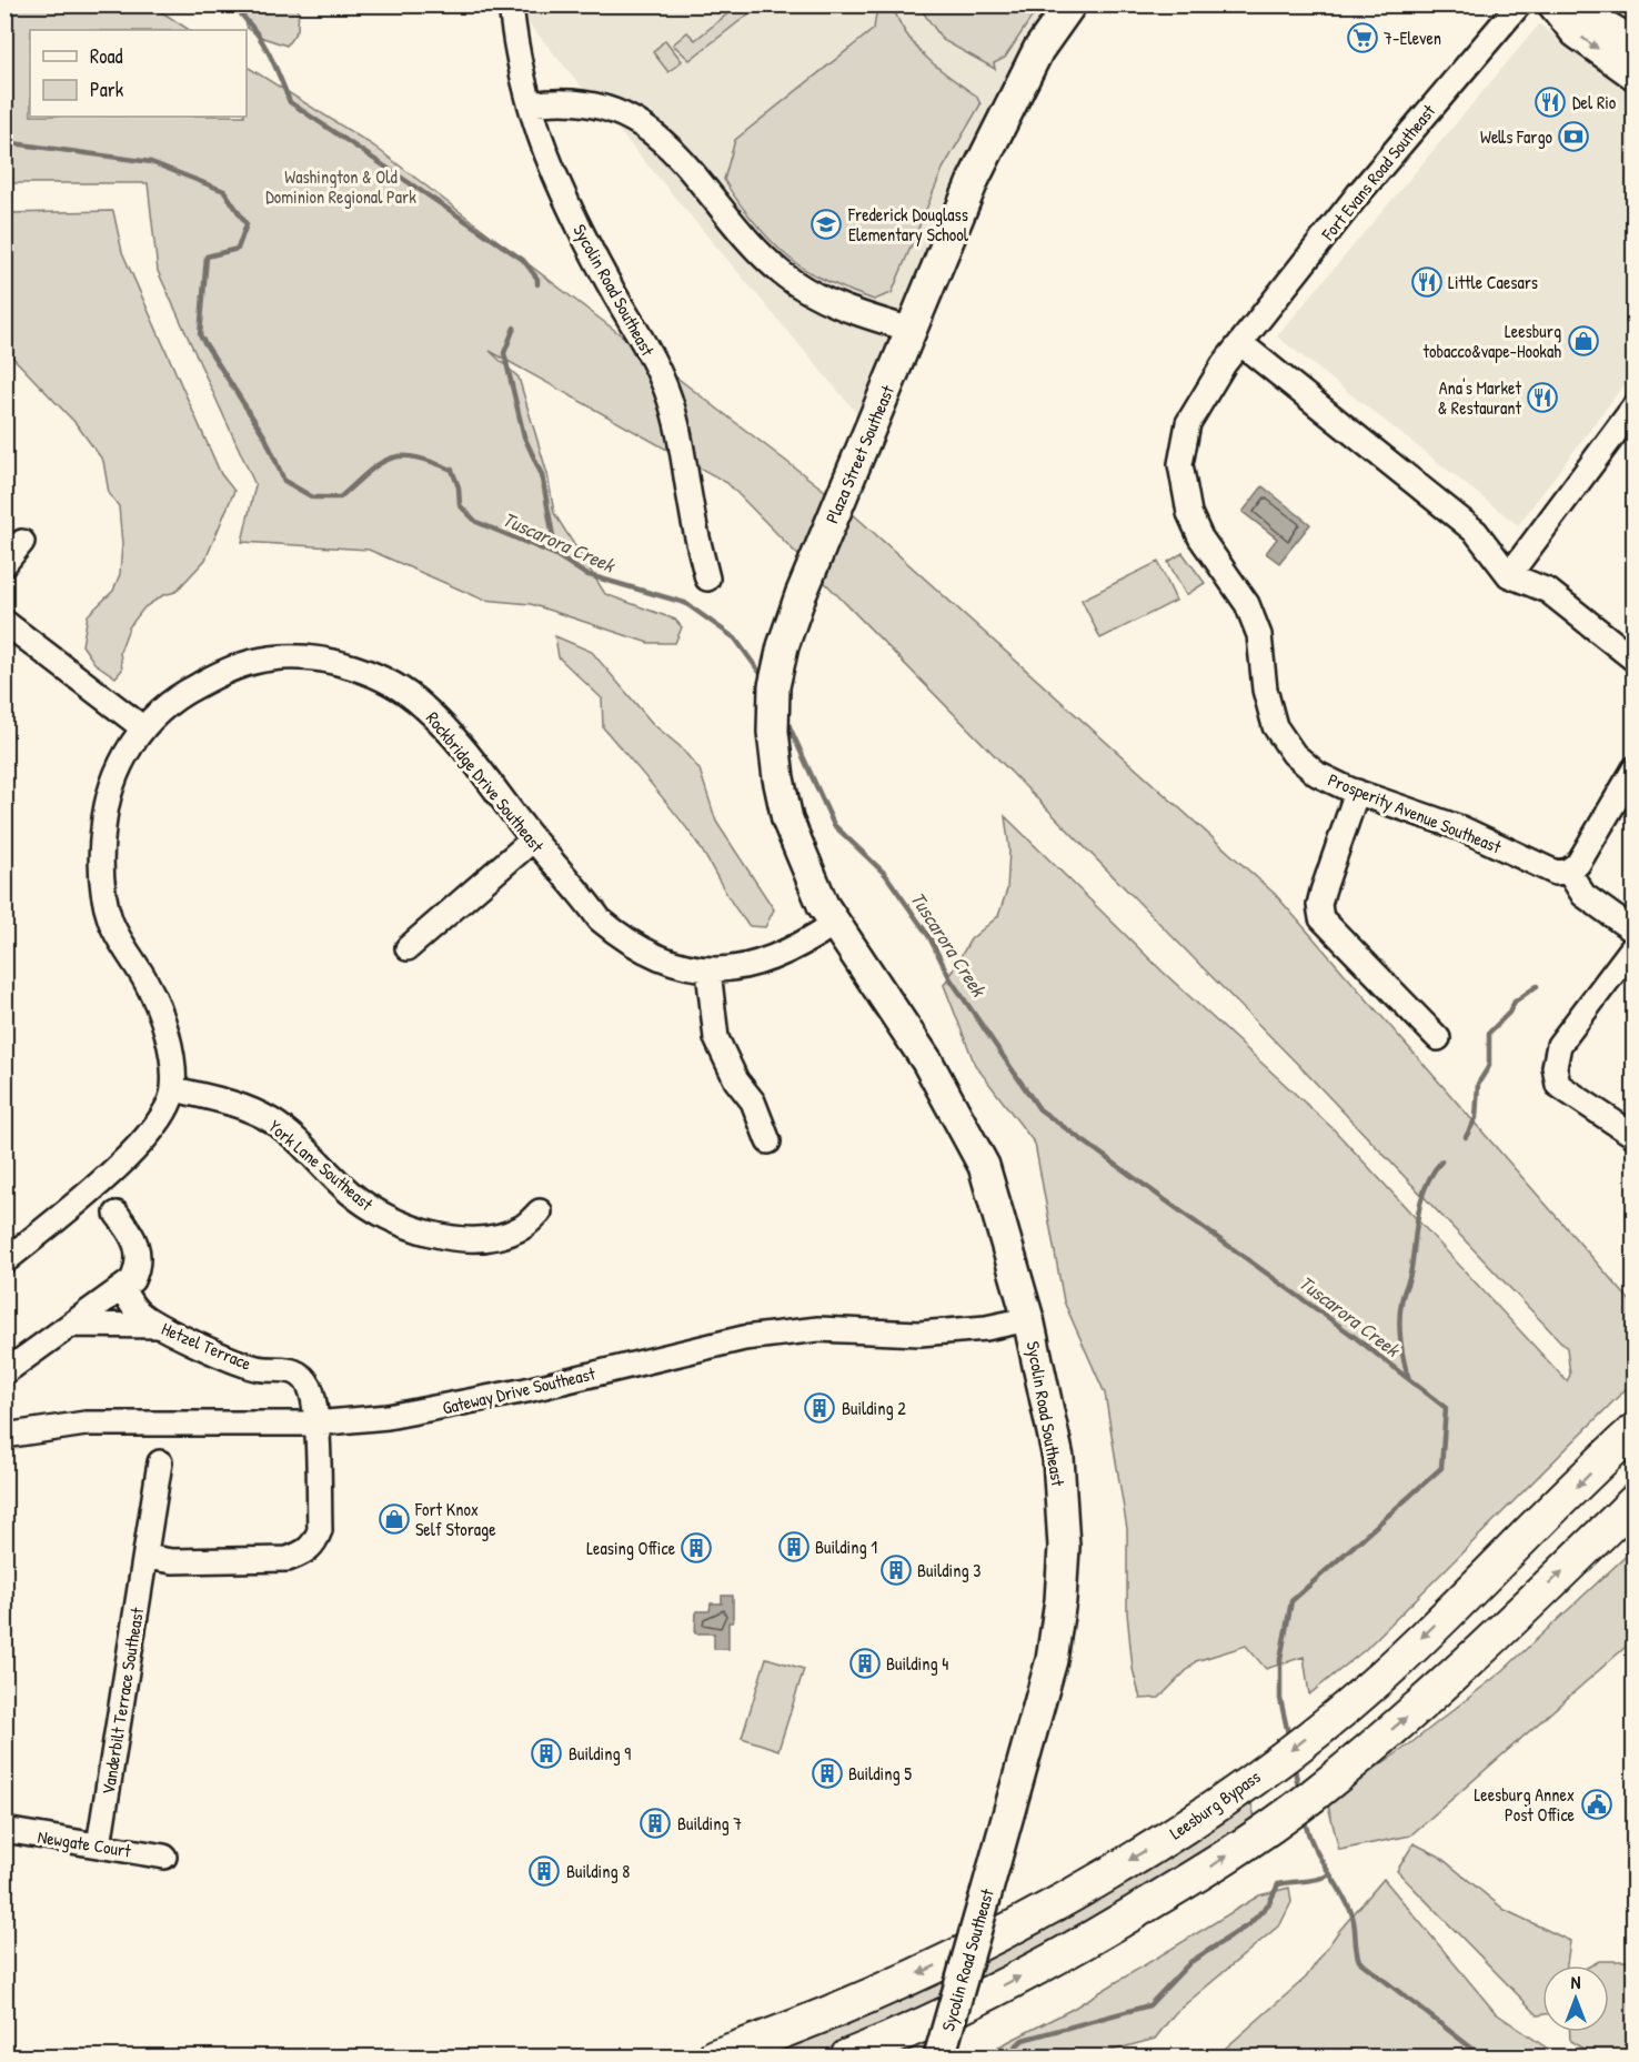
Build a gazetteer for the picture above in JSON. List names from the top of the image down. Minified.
{"streets":{"highway":["Leesburg Bypass"],"main road":["Sycolin Road Southeast","Plaza Street Southeast"],"street":["Fort Evans Road Southeast","Rockbridge Drive Southeast","Prosperity Avenue Southeast","York Lane Southeast","Hetzel Terrace","Gateway Drive Southeast","Vanderbilt Terrace Southeast","Newgate Court"]},"crossings":[["Fort Evans Road Southeast","Prosperity Avenue Southeast"],["Sycolin Road Southeast","Plaza Street Southeast"],["Sycolin Road Southeast","Rockbridge Drive Southeast"],["Sycolin Road Southeast","Gateway Drive Southeast"],["Plaza Street Southeast","Rockbridge Drive Southeast"],["Rockbridge Drive Southeast","York Lane Southeast"],["Hetzel Terrace","Gateway Drive Southeast"],["Vanderbilt Terrace Southeast","Newgate Court"]],"water":["Tuscarora Creek"],"parks":["Washington & Old Dominion Regional Park"],"places":{"supermarket":["7-Eleven"],"restaurant":["Del Rio","Little Caesars","Ana's Market & Restaurant"],"bank":["Wells Fargo"],"school or university":["Frederick Douglass Elementary School"],"shop":["Leesburg tobacco&vape-Hookah","Fort Knox Self Storage"],"building":["Building 2","Building 1","Leasing Office","Building 3","Building 4","Building 9","Building 5","Building 7","Building 8"],"public building":["Leesburg Annex Post Office"]},"legend":["Road","Park"],"north":"top"}
